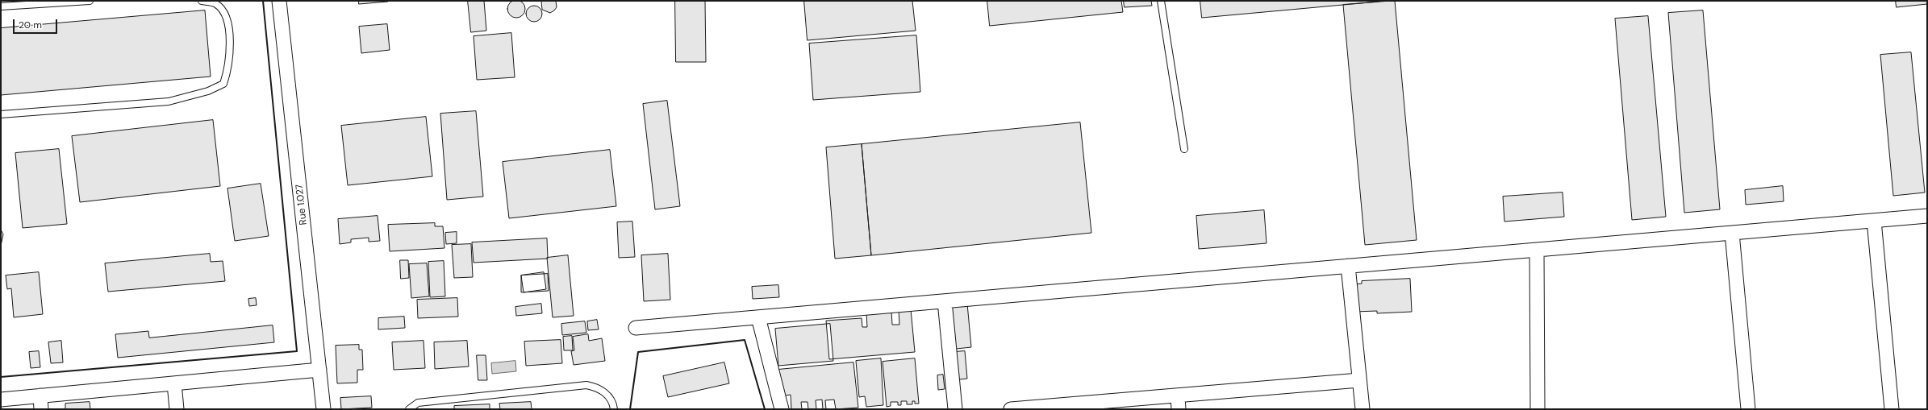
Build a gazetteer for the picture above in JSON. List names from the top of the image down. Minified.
{"streets":{"street":["Rue 1.027"]},"scale_bar":"20 m"}
